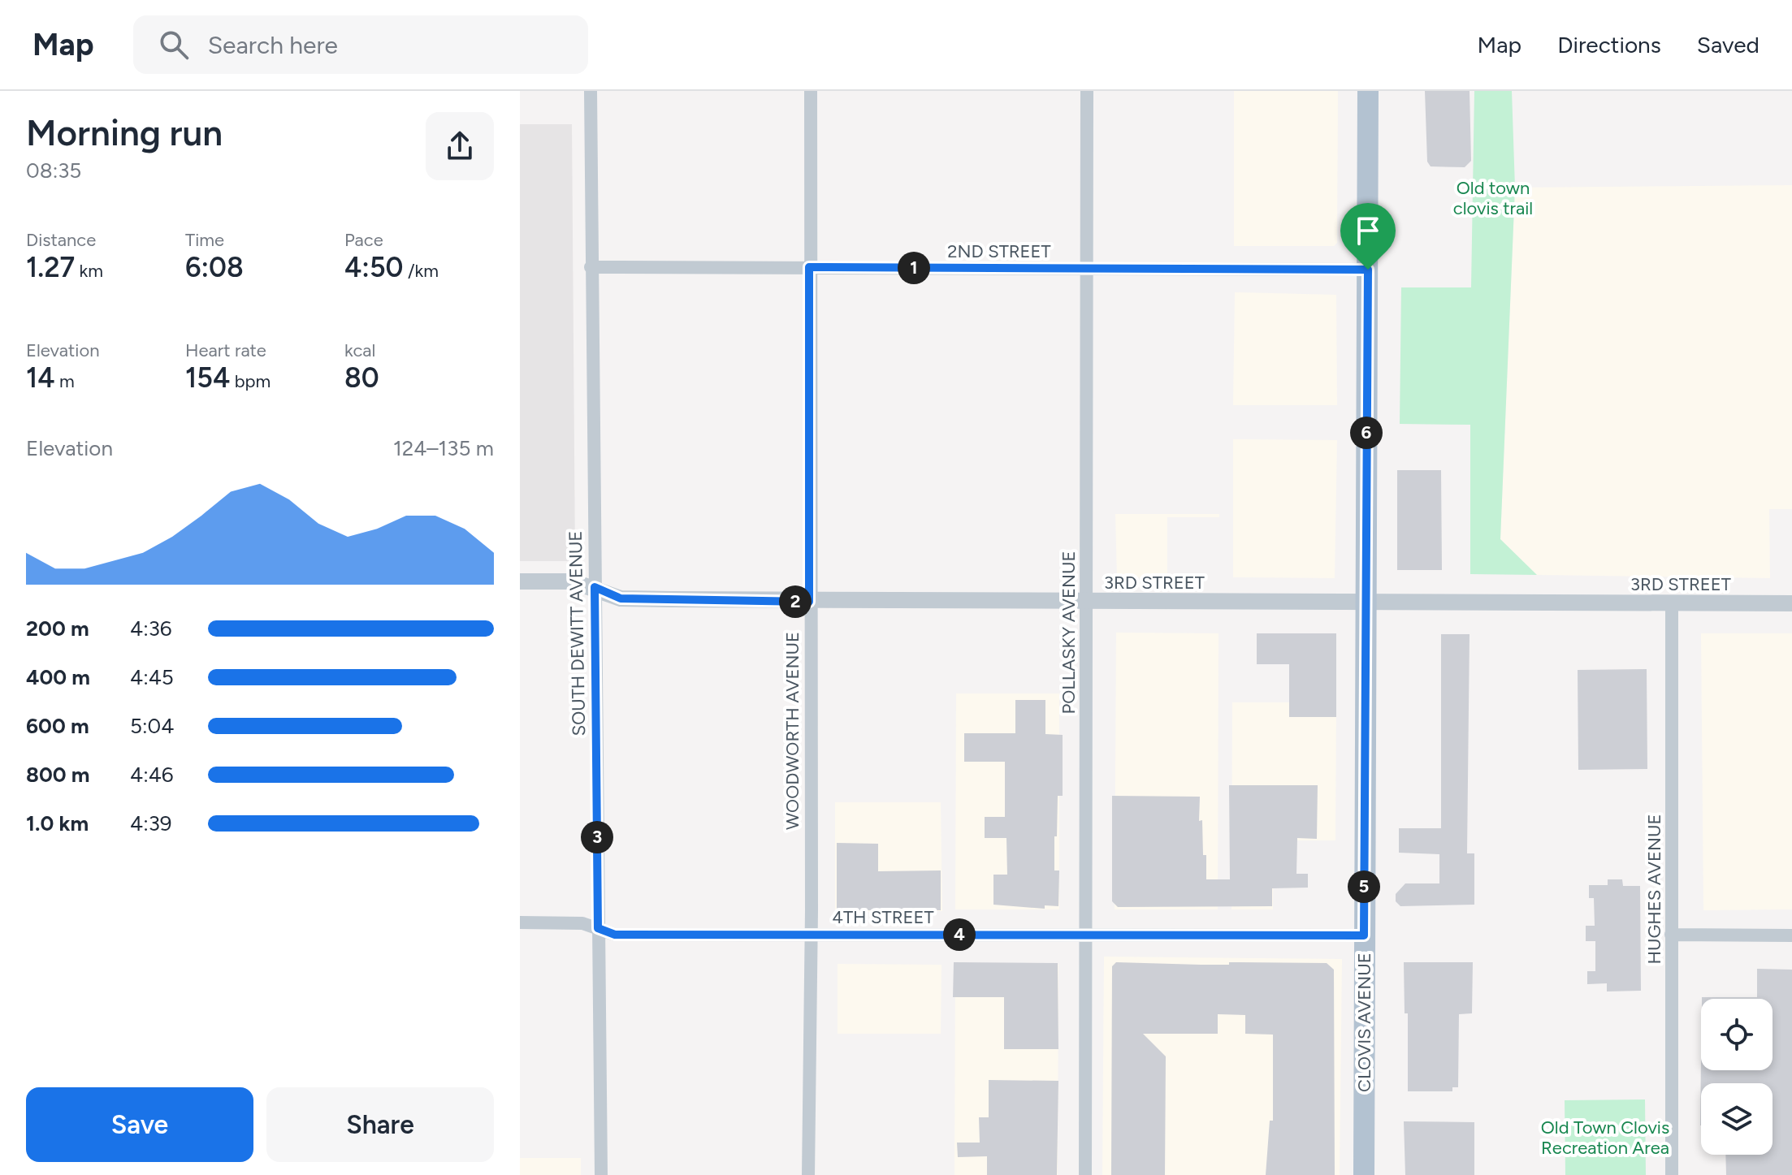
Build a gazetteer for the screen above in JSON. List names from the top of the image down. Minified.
{"streets":{"main road":["CLOVIS AVENUE"],"street":["2ND STREET","3RD STREET","POLLASKY AVENUE","SOUTH DEWITT AVENUE","WOODWORTH AVENUE","HUGHES AVENUE","4TH STREET"]},"crossings":[["2ND STREET","POLLASKY AVENUE"],["2ND STREET","SOUTH DEWITT AVENUE"],["2ND STREET","WOODWORTH AVENUE"],["2ND STREET","CLOVIS AVENUE"],["3RD STREET","POLLASKY AVENUE"],["3RD STREET","SOUTH DEWITT AVENUE"],["3RD STREET","WOODWORTH AVENUE"],["3RD STREET","HUGHES AVENUE"],["3RD STREET","CLOVIS AVENUE"],["POLLASKY AVENUE","4TH STREET"],["SOUTH DEWITT AVENUE","4TH STREET"],["WOODWORTH AVENUE","4TH STREET"],["4TH STREET","CLOVIS AVENUE"]],"parks":["Old town clovis trail","Old Town Clovis Recreation Area"],"page":{"header":"Map","search":"Search here","nav":["Map","Directions","Saved"],"heading":["Morning run","08:35"],"stats":[["Distance","1.27 km"],["Time","6:08"],["Pace","4:50 /km"],["Elevation","14 m"],["Heart rate","154 bpm"],["kcal","80"]],"pins":["1","6","2","3","5","4"],"chart":["Elevation","124–135 m"],"list":[{"name":"200 m","note":"4:36"},{"name":"400 m","note":"4:45"},{"name":"600 m","note":"5:04"},{"name":"800 m","note":"4:46"},{"name":"1.0 km","note":"4:39"}],"buttons":["Save","Share"]}}
